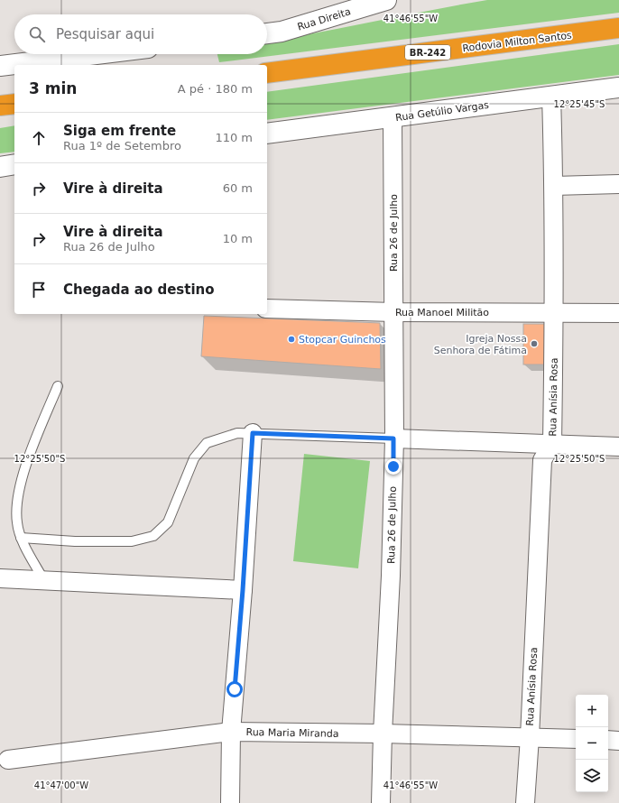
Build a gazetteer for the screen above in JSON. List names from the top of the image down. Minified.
{"streets":{"highway":["Rodovia Milton Santos","BR-242"],"street":["Rua Direita","Rua Getúlio Vargas","Rua 26 de Julho","Rua Manoel Militão","Rua Anísia Rosa","Rua Maria Miranda"]},"crossings":[["Rua Getúlio Vargas","Rua 26 de Julho"],["Rua Getúlio Vargas","Rua Anísia Rosa"],["Rua 26 de Julho","Rua Manoel Militão"],["Rua 26 de Julho","Rua Maria Miranda"],["Rua Manoel Militão","Rua Anísia Rosa"],["Rua Anísia Rosa","Rua Maria Miranda"]],"places":["Stopcar Guinchos","Igreja Nossa Senhora de Fátima"],"page":{"search":"Pesquisar aqui","heading":["3 min","A pé · 180 m"],"list":[["Siga em frente","Rua 1º de Setembro","110 m"],["Vire à direita","60 m"],["Vire à direita","Rua 26 de Julho","10 m"],"Chegada ao destino"],"map_buttons":["+","−"]},"coordinates":["41°46'55\"W","12°25'45\"S","12°25'50\"S","41°47'00\"W"]}
